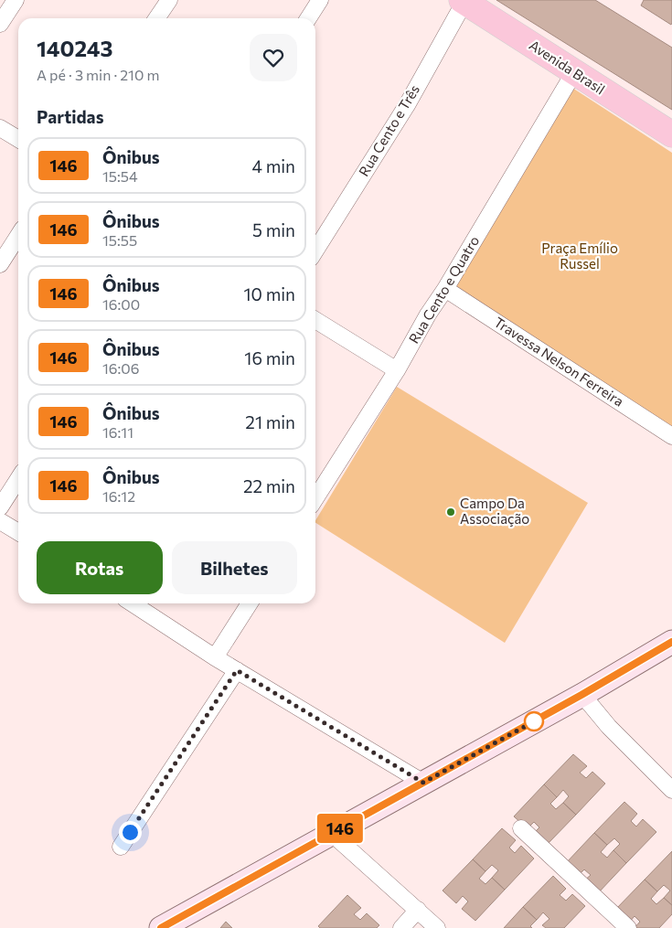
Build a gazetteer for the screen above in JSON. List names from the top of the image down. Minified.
{"streets":{"main road":["Avenida Brasil"],"street":["Rua Cento e Três","Rua Cento e Quatro","Travessa Nelson Ferreira"]},"crossings":[["Avenida Brasil","Rua Cento e Três"],["Avenida Brasil","Rua Cento e Quatro"],["Rua Cento e Quatro","Travessa Nelson Ferreira"]],"parks":["Praça Emílio Russel"],"places":["Campo Da Associação"],"lines":["bus line 146"],"page":{"on_map":"146","heading":[["140243","A pé · 3 min · 210 m"],"Partidas"],"list":[{"mark":"146","name":"Ônibus","note":"15:54","value":"4 min"},{"mark":"146","name":"Ônibus","note":"15:55","value":"5 min"},{"mark":"146","name":"Ônibus","note":"16:00","value":"10 min"},{"mark":"146","name":"Ônibus","note":"16:06","value":"16 min"},{"mark":"146","name":"Ônibus","note":"16:11","value":"21 min"},{"mark":"146","name":"Ônibus","note":"16:12","value":"22 min"}],"buttons":["Rotas","Bilhetes"]}}
